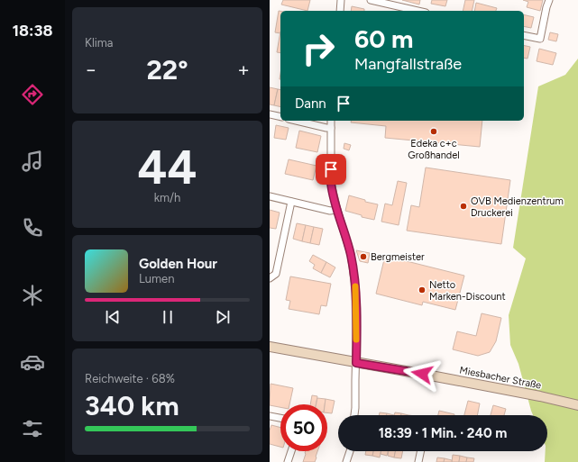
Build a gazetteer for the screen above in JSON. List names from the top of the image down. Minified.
{"streets":{"main road":["Miesbacher Straße"]},"places":["Edeka c+c Großhandel","OVB Medienzentrum Druckerei","Bergmeister","Netto Marken-Discount"],"page":{"tabs":"18:38","tile":["Klima",["44","km/h"],["Reichweite · 68%","340 km"]],"turn":["60 m","Mangfallstraße"],"heat":["−","22°","+"],"then":"Dann","song":["Golden Hour","Lumen"],"limit":"50","trip":"18:39 · 1 Min. · 240 m"}}
